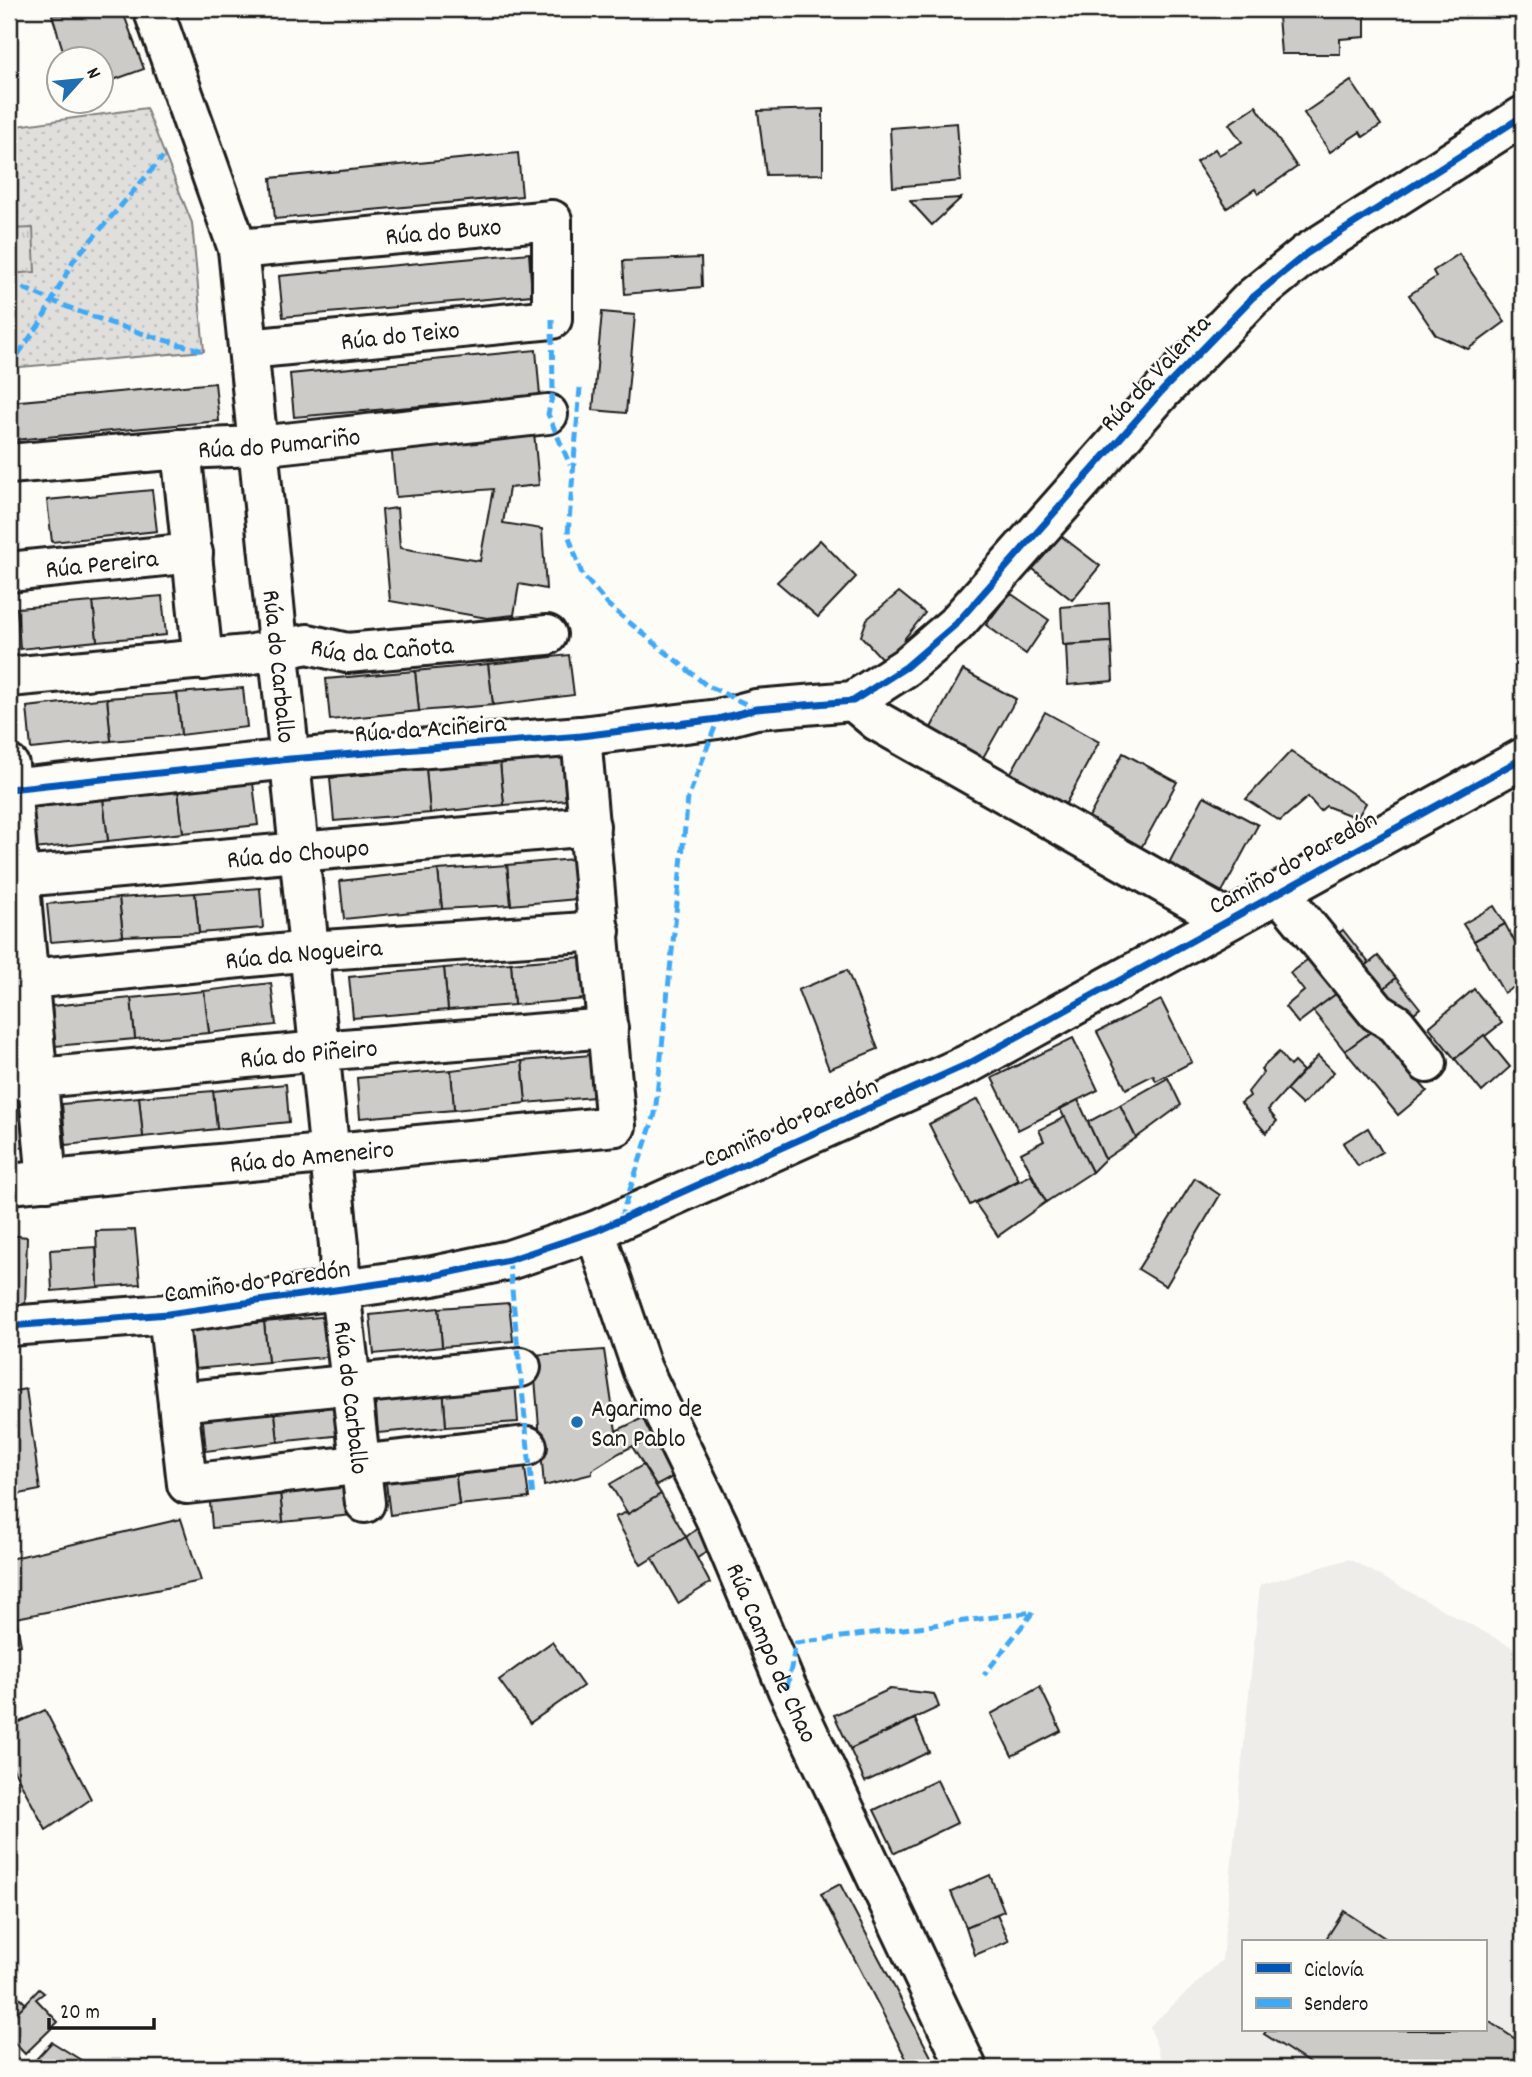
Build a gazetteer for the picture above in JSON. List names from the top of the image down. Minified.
{"streets":{"street":["Rúa do Buxo","Rúa do Teixo","Rúa da Valenta","Rúa do Pumariño","Rúa Pereira","Rúa da Cañota","Rúa do Carballo","Rúa da Aciñeira","Rúa do Choupo","Camiño do Paredón","Rúa da Nogueira","Rúa do Piñeiro","Rúa do Ameneiro","Rúa Campo de Chao"]},"crossings":[["Rúa do Buxo","Rúa do Teixo"],["Rúa do Buxo","Rúa do Carballo"],["Rúa do Teixo","Rúa do Carballo"],["Rúa da Valenta","Rúa da Aciñeira"],["Rúa do Pumariño","Rúa do Carballo"],["Rúa da Cañota","Rúa do Carballo"],["Rúa do Carballo","Rúa da Aciñeira"],["Rúa do Carballo","Rúa do Choupo"],["Rúa do Carballo","Camiño do Paredón"],["Rúa do Carballo","Rúa da Nogueira"],["Rúa do Carballo","Rúa do Piñeiro"],["Rúa do Carballo","Rúa do Ameneiro"],["Camiño do Paredón","Rúa Campo de Chao"],["Rúa do Piñeiro","Rúa do Ameneiro"]],"places":["Agarimo de San Pablo"],"legend":["Ciclovía","Sendero"],"scale_bar":"20 m","north":"top right"}
